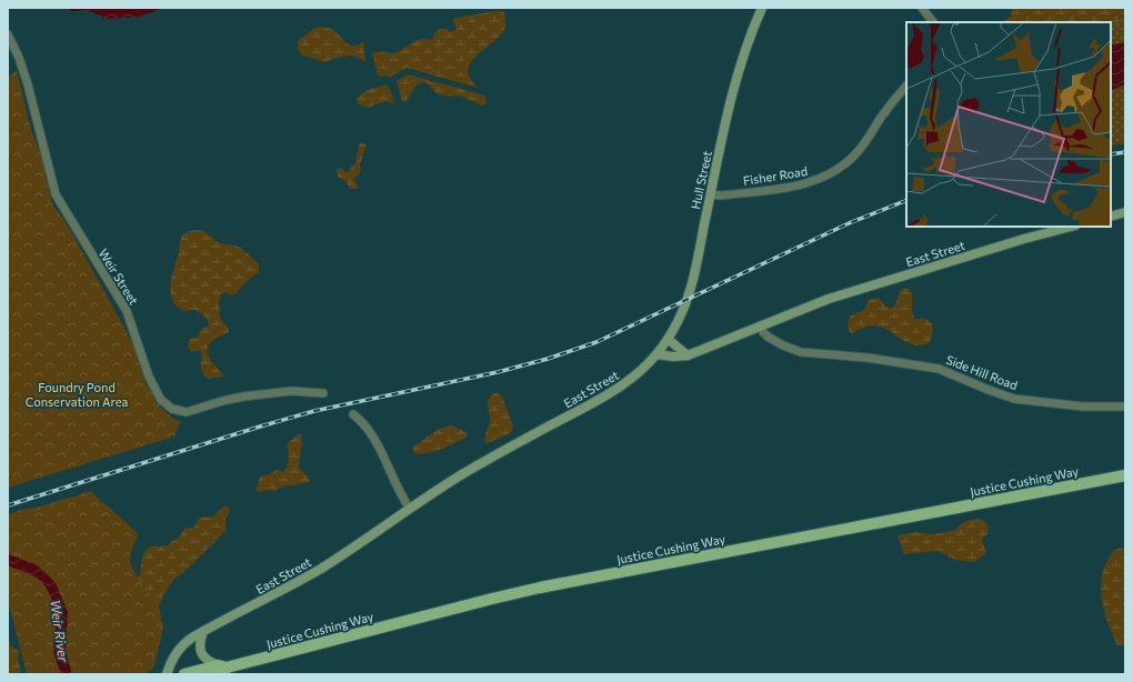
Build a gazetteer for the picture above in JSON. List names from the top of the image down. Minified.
{"streets":{"main road":["Hull Street","East Street","Justice Cushing Way"],"street":["Fisher Road","Weir Street","Side Hill Road"]},"crossings":[["Fisher Road","Hull Street"],["Hull Street","East Street"],["East Street","Side Hill Road"]],"water":["Weir River"],"parks":["Foundry Pond Conservation Area"]}
